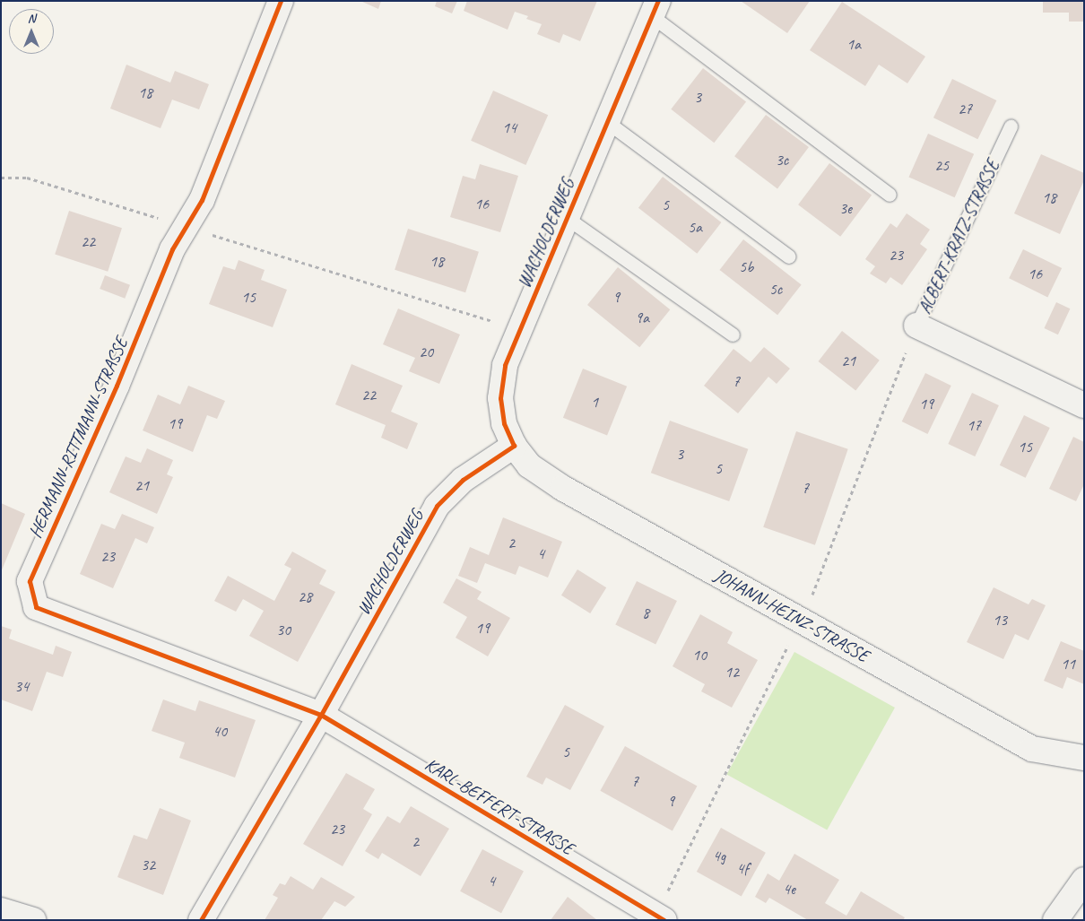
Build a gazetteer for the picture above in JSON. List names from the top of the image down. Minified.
{"streets":{"street":["WACHOLDERWEG","ALBERT-KRATZ-STRASSE","HERMANN-RITTMANN-STRASSE","JOHANN-HEINZ-STRASSE","KARL-BEFFERT-STRASSE"]},"crossings":[["WACHOLDERWEG","HERMANN-RITTMANN-STRASSE"],["WACHOLDERWEG","JOHANN-HEINZ-STRASSE"],["WACHOLDERWEG","KARL-BEFFERT-STRASSE"],["HERMANN-RITTMANN-STRASSE","KARL-BEFFERT-STRASSE"]],"house_numbers":["1a","18","3","27","14","3c","25","18","16","5","3e","5a","22","23","18","5b","16","5c","15","9","9a","20","21","7","22","1","19","19","17","15","3","5","21","7","2","4","23","28","8","13","19","30","10","11","12","34","40","5","7","9","23","2","4g","32","4f","4","4e"],"north":"top"}
